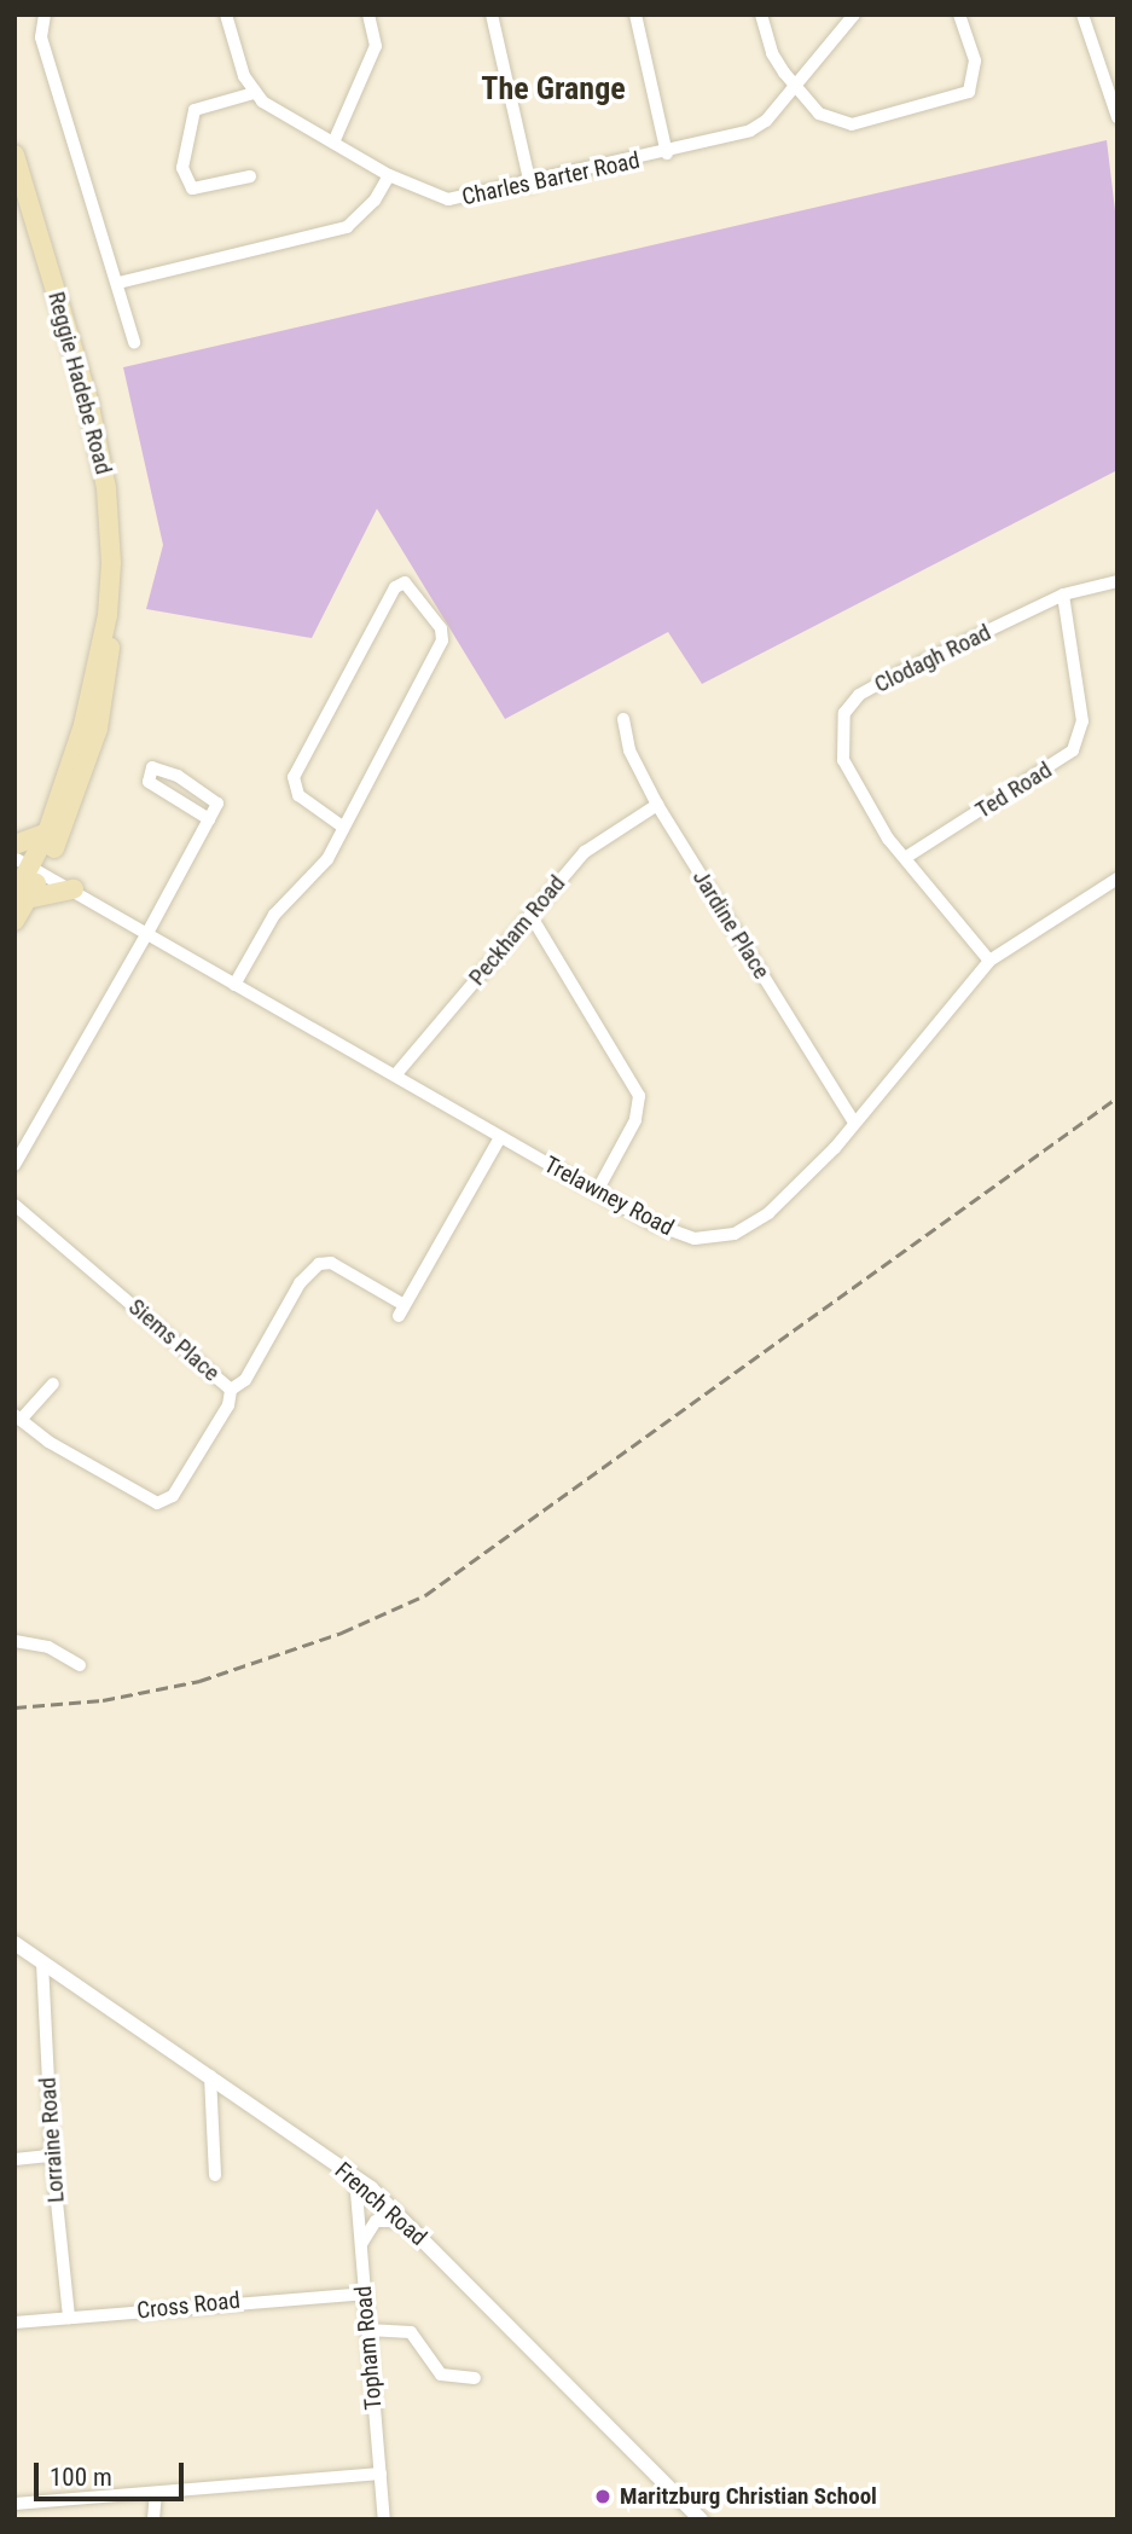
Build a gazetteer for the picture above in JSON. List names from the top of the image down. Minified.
{"streets":{"main road":["Reggie Hadebe Road"],"street":["Charles Barter Road","Clodagh Road","Ted Road","Jardine Place","Peckham Road","Trelawney Road","Siems Place","Lorraine Road","French Road","Cross Road","Topham Road"]},"crossings":[["Reggie Hadebe Road","Trelawney Road"],["Clodagh Road","Ted Road"],["Clodagh Road","Trelawney Road"],["Jardine Place","Peckham Road"],["Jardine Place","Trelawney Road"],["Peckham Road","Trelawney Road"],["Lorraine Road","French Road"],["Lorraine Road","Cross Road"],["French Road","Topham Road"],["Cross Road","Topham Road"]],"districts":["The Grange"],"places":["Maritzburg Christian School"],"scale_bar":"100 m"}
